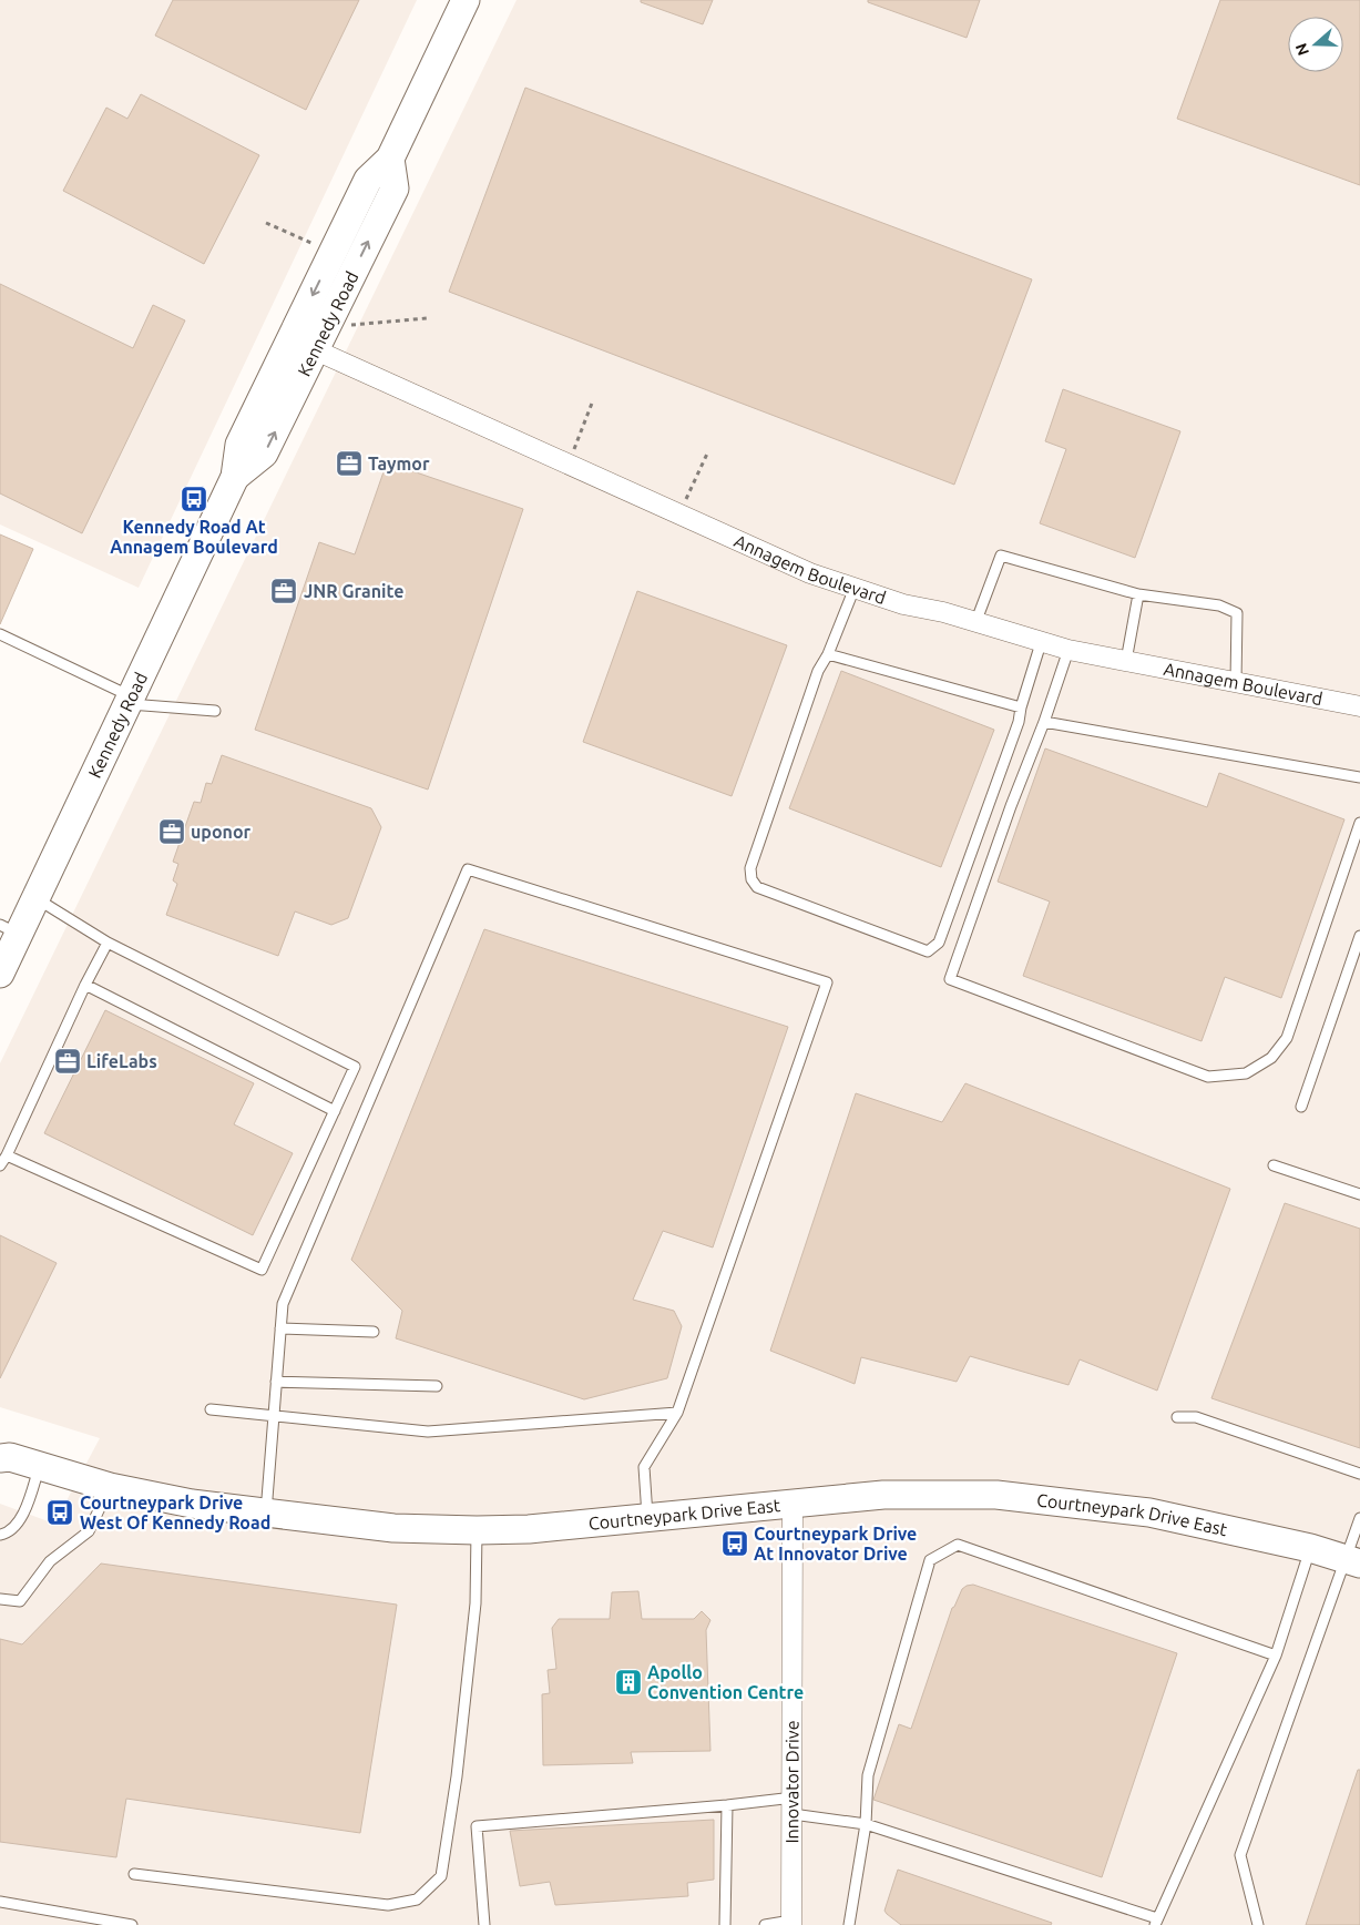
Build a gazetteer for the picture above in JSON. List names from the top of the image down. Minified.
{"streets":{"main road":["Kennedy Road","Courtneypark Drive East"],"street":["Annagem Boulevard","Innovator Drive"]},"crossings":[["Kennedy Road","Annagem Boulevard"],["Courtneypark Drive East","Innovator Drive"]],"places":{"office":["Taymor","JNR Granite","uponor","LifeLabs"],"bus stop":["Kennedy Road At Annagem Boulevard","Courtneypark Drive West Of Kennedy Road","Courtneypark Drive At Innovator Drive"],"building":["Apollo Convention Centre"]},"north":"left"}
